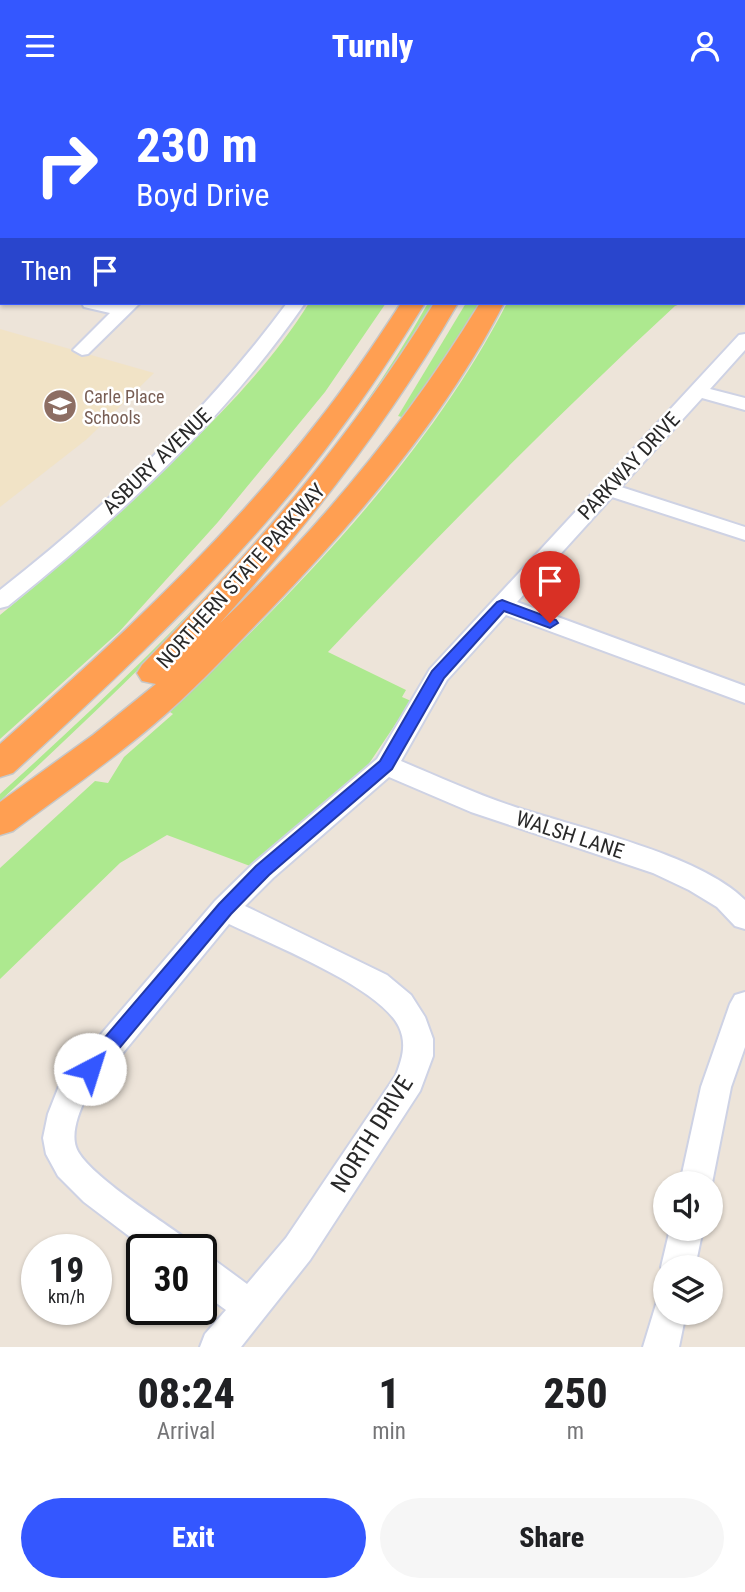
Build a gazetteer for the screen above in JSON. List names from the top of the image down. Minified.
{"streets":{"highway":["NORTHERN STATE PARKWAY"],"street":["ASBURY AVENUE","PARKWAY DRIVE","WALSH LANE","NORTH DRIVE"]},"crossings":[["PARKWAY DRIVE","WALSH LANE"],["PARKWAY DRIVE","NORTH DRIVE"]],"places":{"school or university":["Carle Place Schools"]},"page":{"header":"Turnly","turn":["230 m","Boyd Drive"],"then":"Then","speed":"19 km/h","limit":"30","eta":["08:24","Arrival","1","min","250","m"],"buttons":["Exit","Share"]}}
